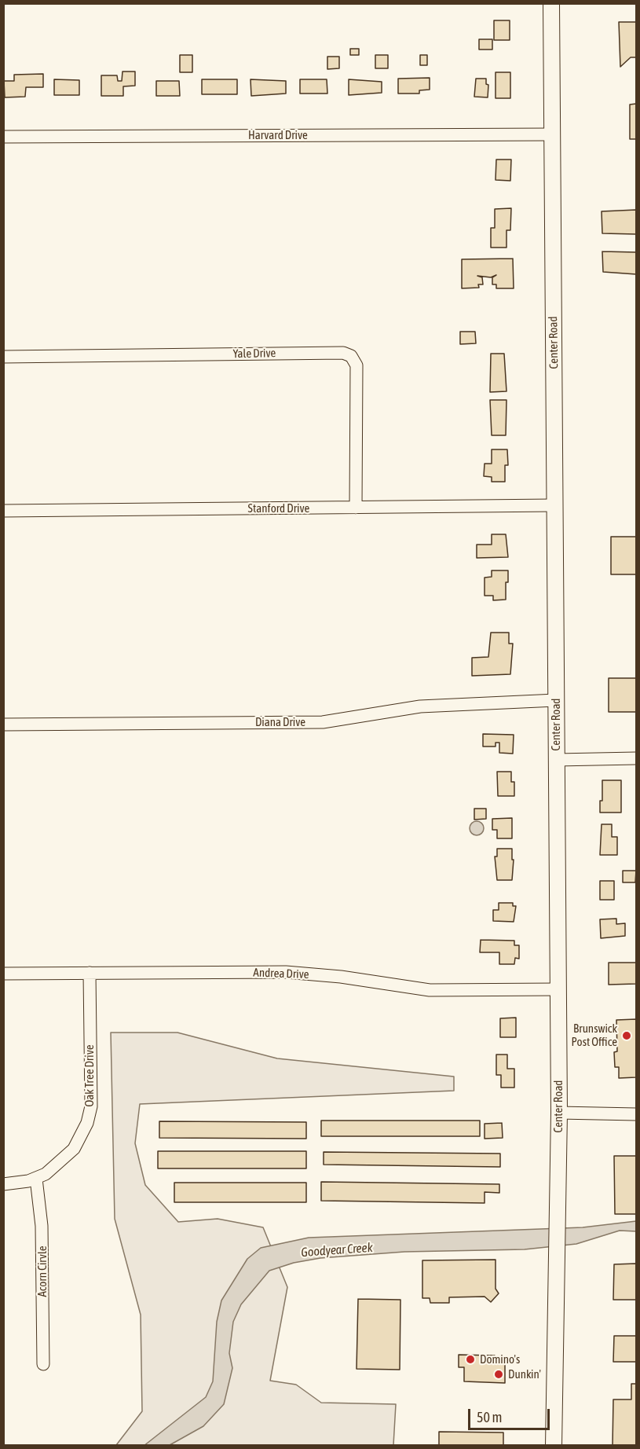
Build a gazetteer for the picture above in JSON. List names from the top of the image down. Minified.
{"streets":{"main road":["Center Road"],"street":["Harvard Drive","Yale Drive","Stanford Drive","Diana Drive","Andrea Drive","Oak Tree Drive","Acorn Cirvle"]},"crossings":[["Harvard Drive","Center Road"],["Center Road","Stanford Drive"],["Center Road","Diana Drive"],["Center Road","Andrea Drive"],["Yale Drive","Stanford Drive"],["Andrea Drive","Oak Tree Drive"],["Oak Tree Drive","Acorn Cirvle"]],"water":["Goodyear Creek"],"places":["Brunswick Post Office","Domino's","Dunkin'"],"scale_bar":"50 m"}
